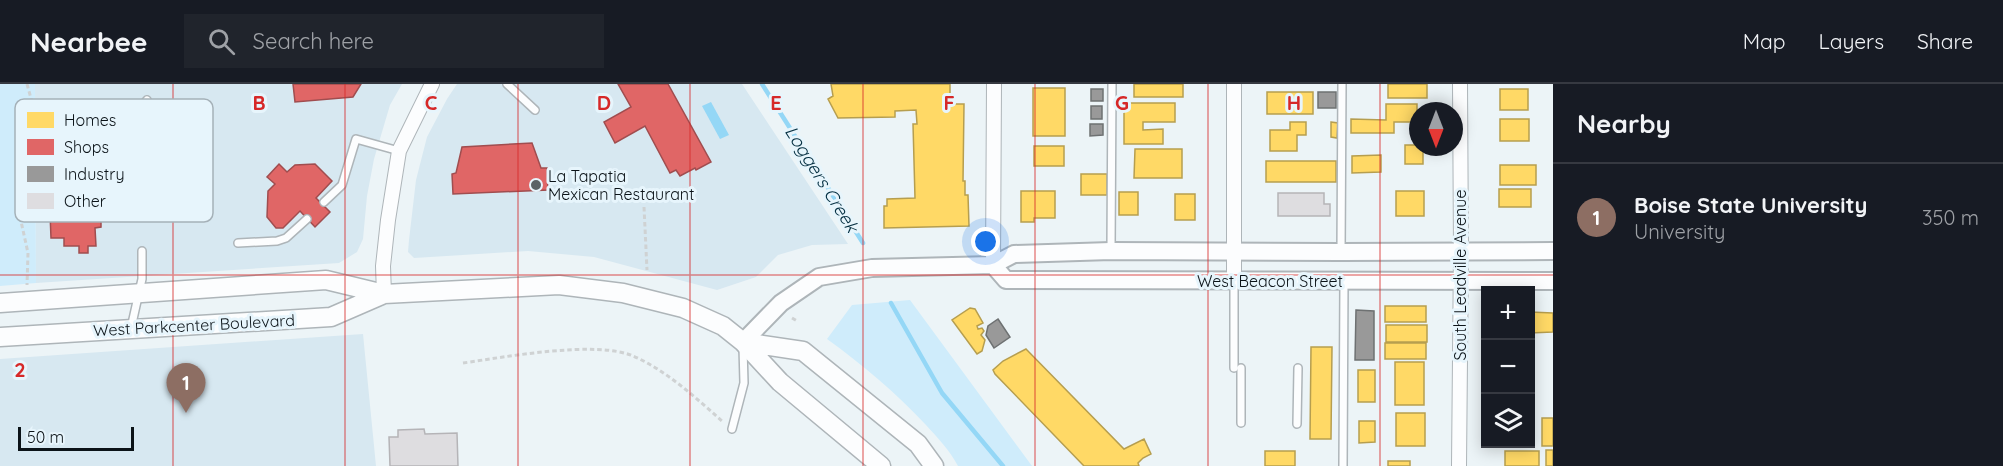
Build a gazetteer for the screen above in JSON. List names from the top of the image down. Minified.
{"streets":{"main road":["West Parkcenter Boulevard"],"street":["South Leadville Avenue","West Beacon Street"]},"crossings":[["South Leadville Avenue","West Beacon Street"],["West Beacon Street","West Parkcenter Boulevard"]],"water":["Loggers Creek"],"places":["La Tapatia Mexican Restaurant"],"legend":["Homes","Shops","Industry","Other"],"scale_bar":"50 m","north":"bottom","page":{"header":"Nearbee","search":"Search here","nav":["Map","Layers","Share"],"heading":"Nearby","list":[{"mark":"1","name":"Boise State University","note":"University","value":"350 m"}],"map_buttons":["+","−"],"pins":"1","scale":"50 m"},"grid":{"columns":["B","C","D","E","F","G","H"],"rows":["2"]}}
